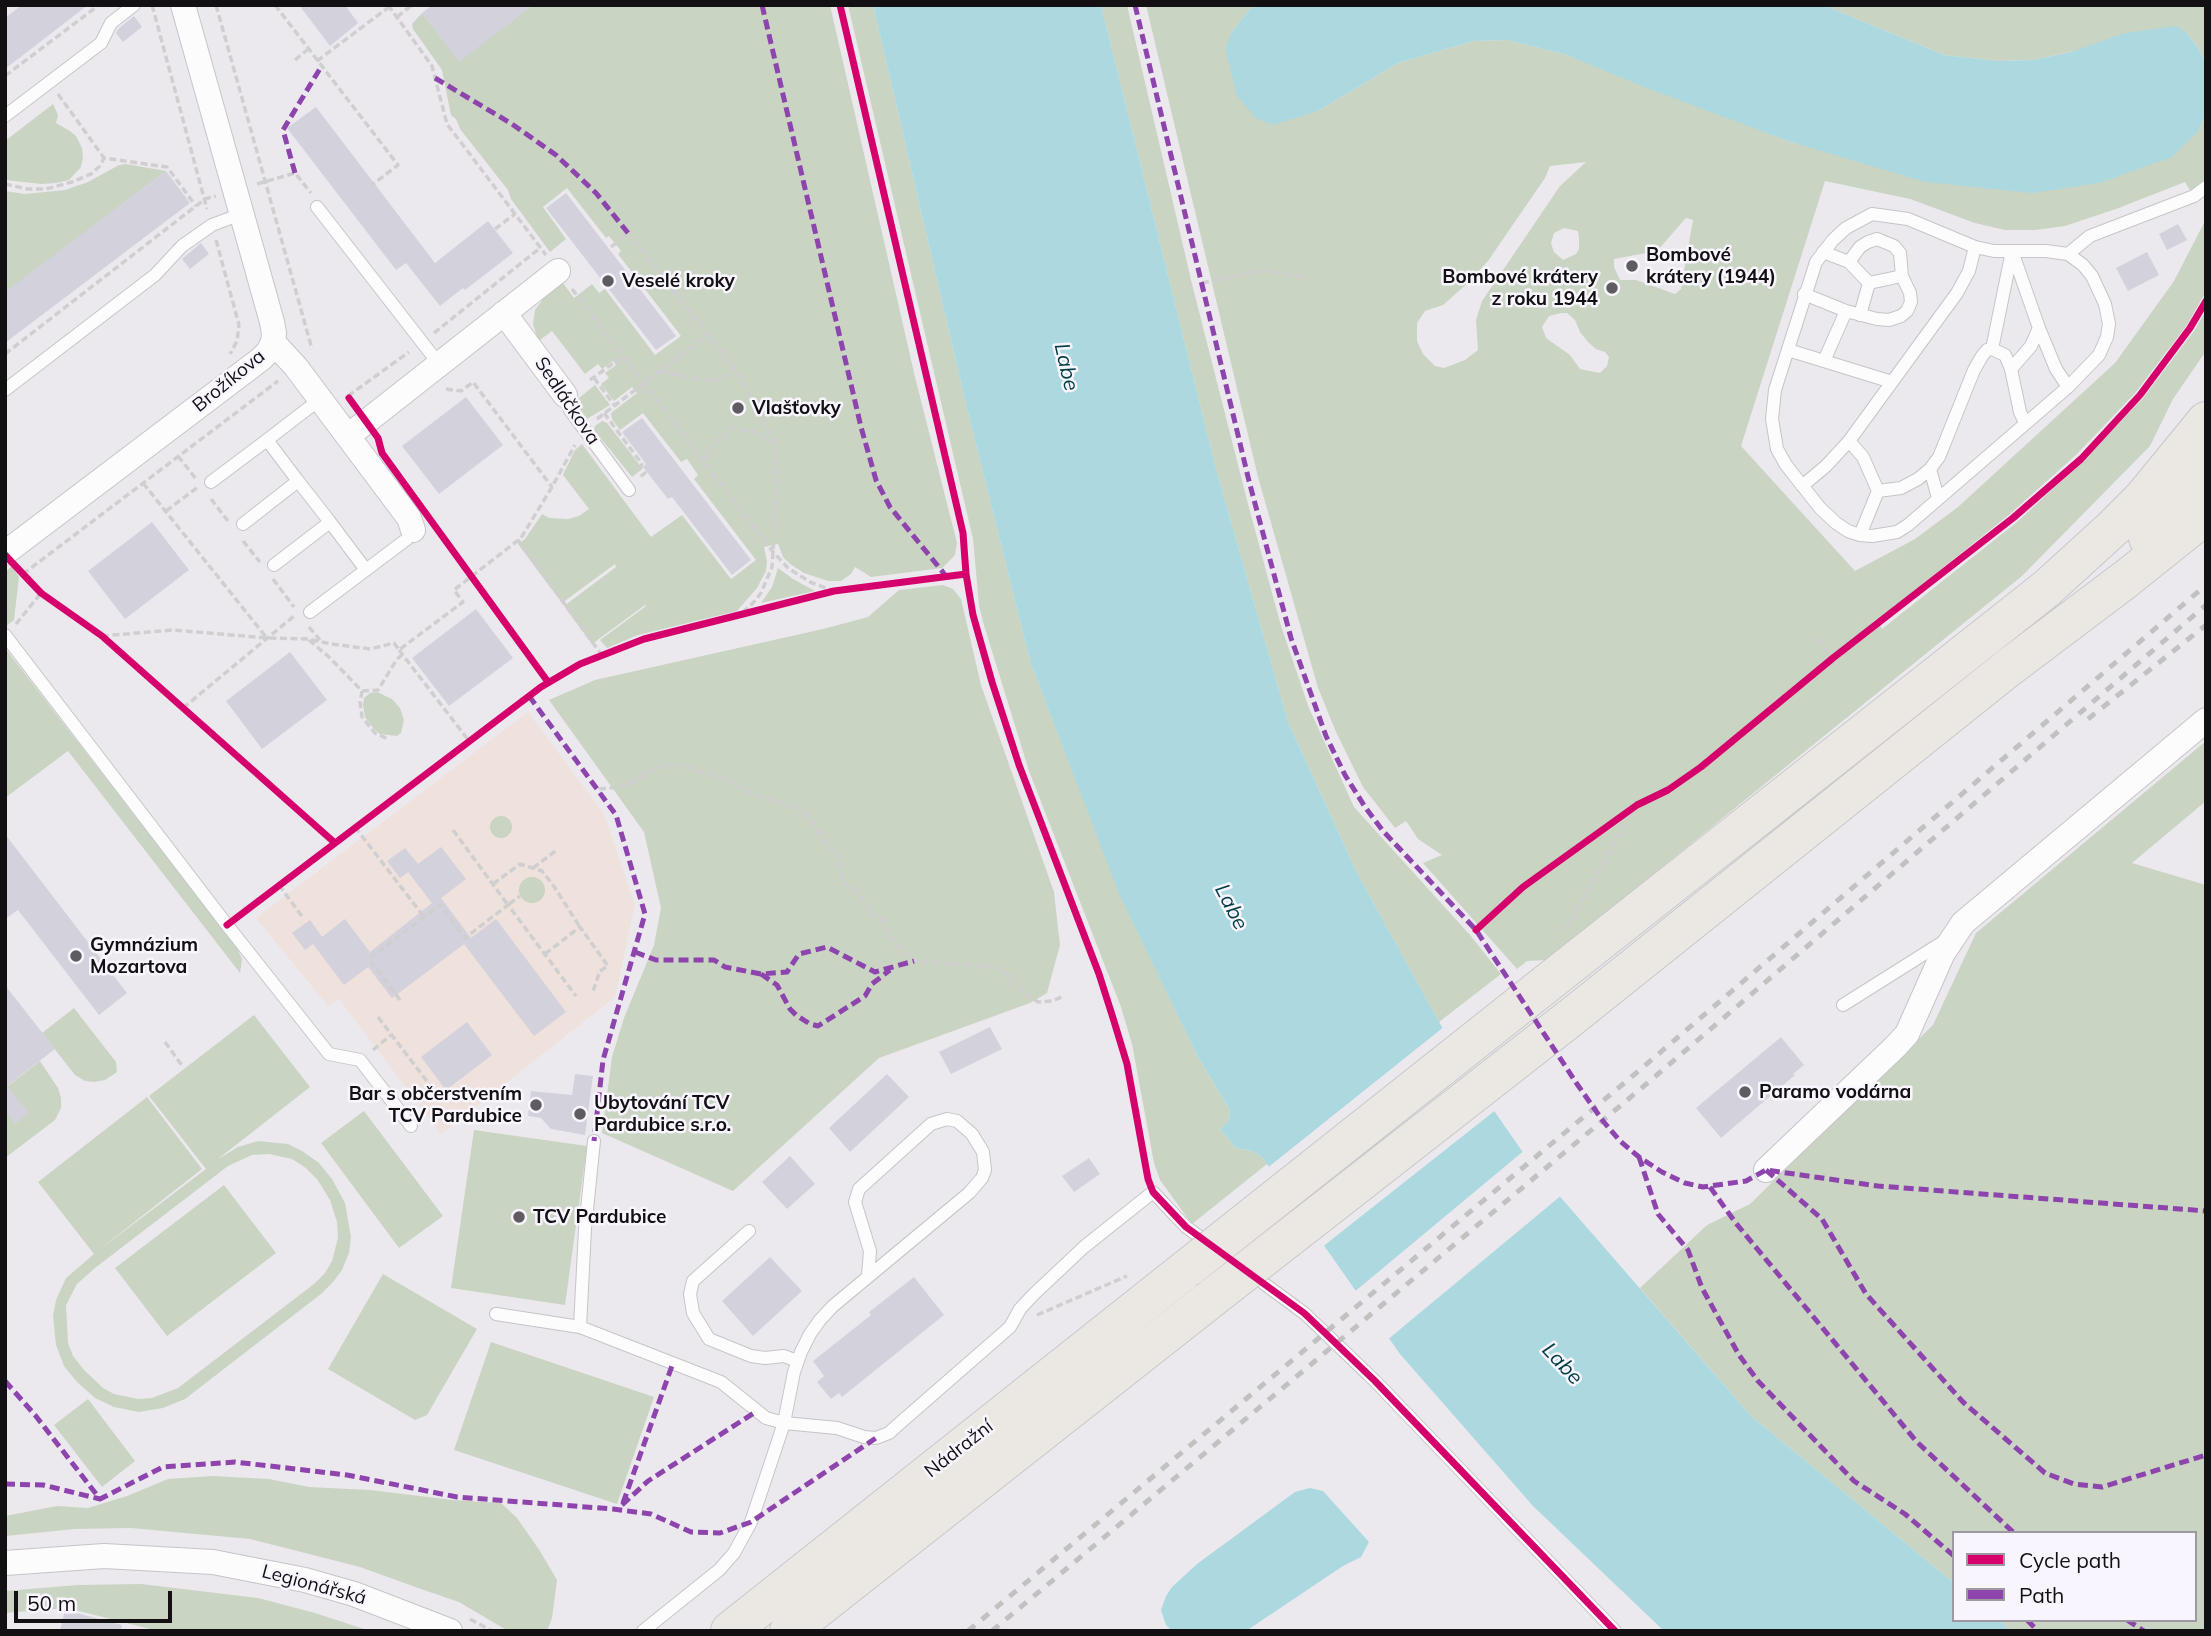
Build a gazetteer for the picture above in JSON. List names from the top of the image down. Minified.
{"streets":{"main road":["Nádražní"],"street":["Brožíkova","Sedláčkova","Legionářská"]},"water":["Labe"],"places":["Bombové krátery (1944)","Veselé kroky","Bombové krátery z roku 1944","Vlašťovky","Gymnázium Mozartova","Paramo vodárna","Bar s občerstvením TCV Pardubice","Ubytování TCV Pardubice s.r.o.","TCV Pardubice"],"legend":["Cycle path","Path"],"scale_bar":"50 m"}
